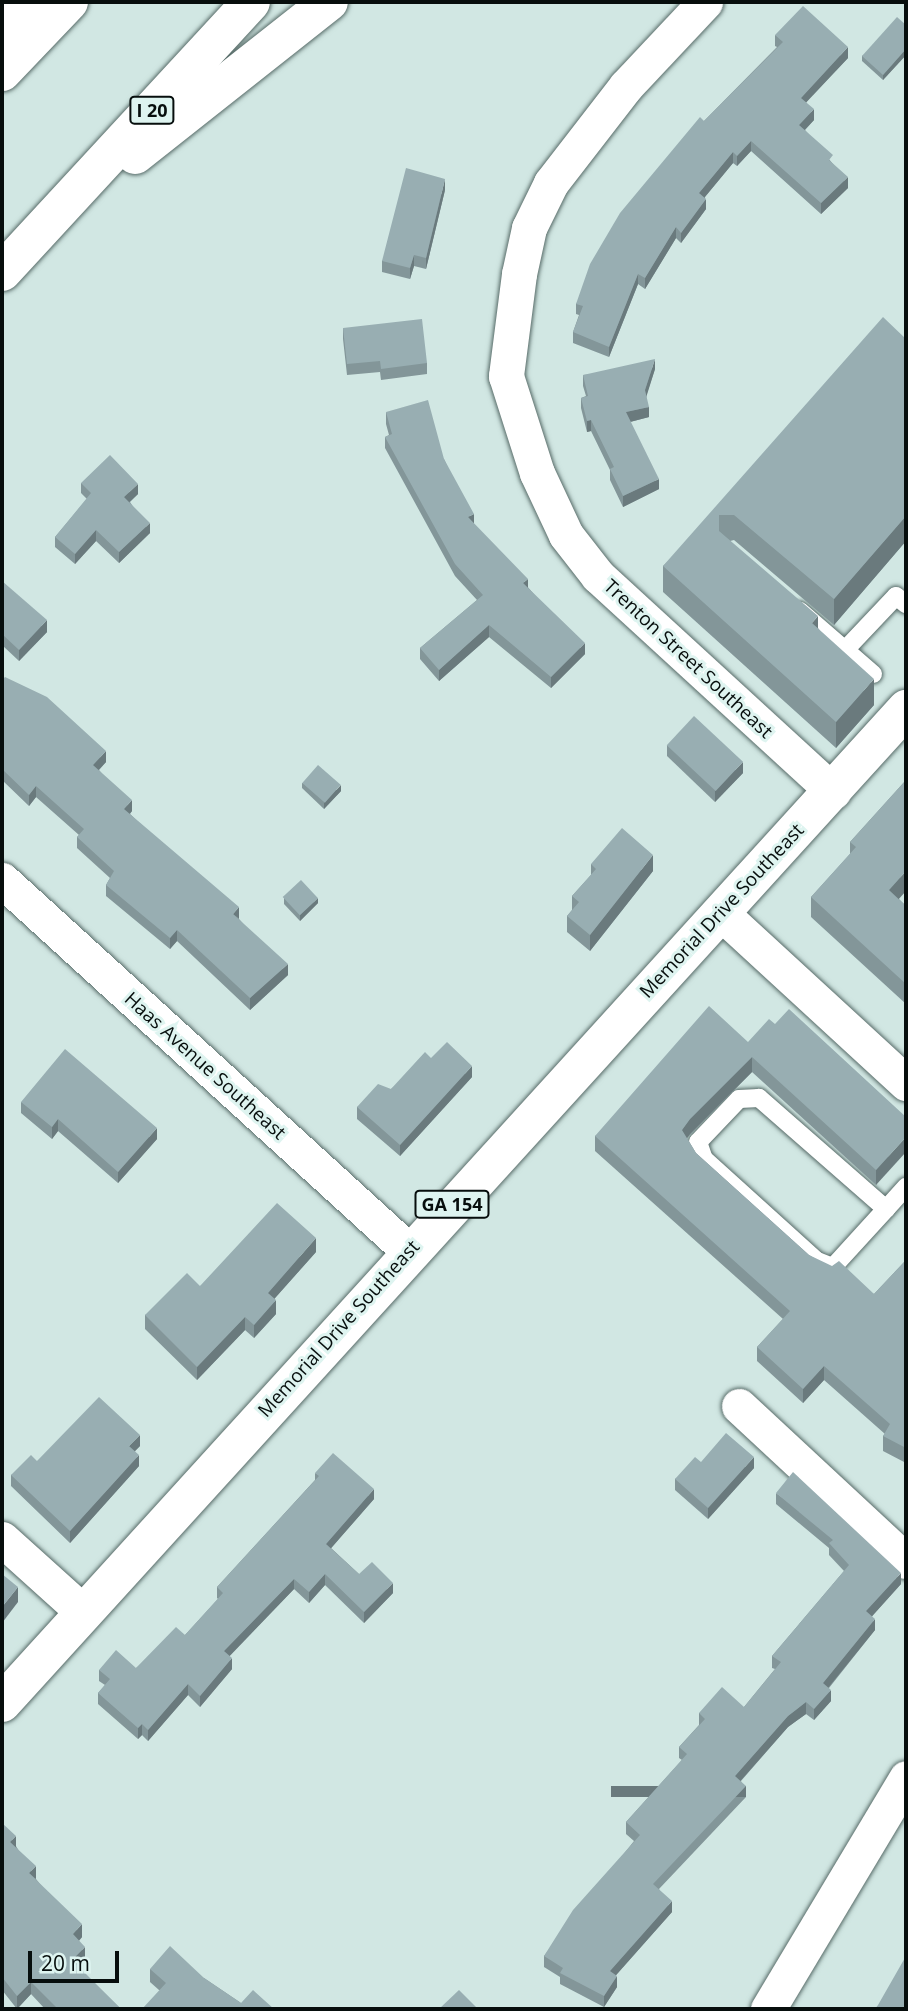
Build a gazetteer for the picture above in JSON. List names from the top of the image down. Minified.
{"streets":{"main road":["I 20","Memorial Drive Southeast","GA 154"],"street":["Trenton Street Southeast","Haas Avenue Southeast"]},"crossings":[["Trenton Street Southeast","Memorial Drive Southeast"],["Memorial Drive Southeast","Haas Avenue Southeast"]],"scale_bar":"20 m"}
